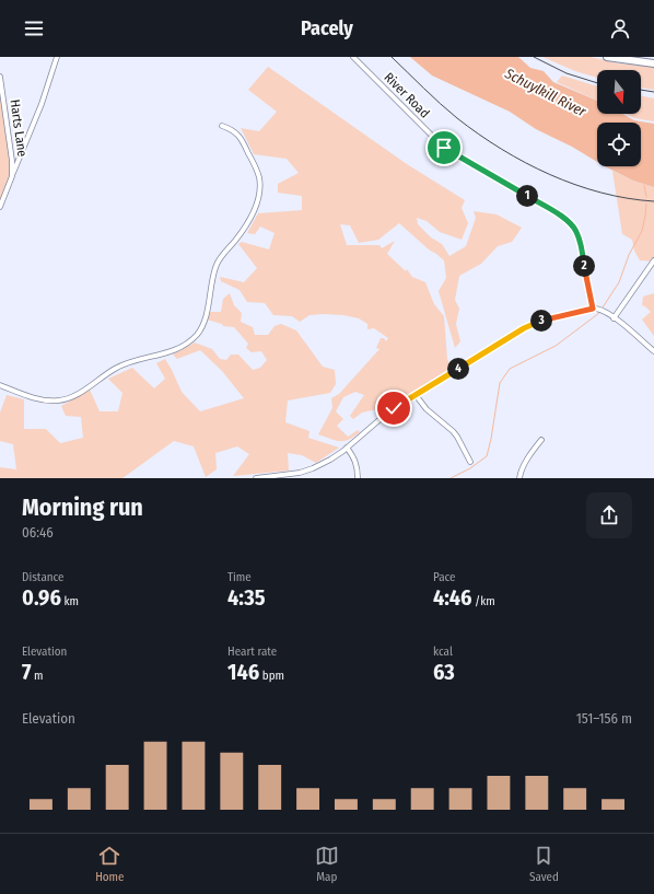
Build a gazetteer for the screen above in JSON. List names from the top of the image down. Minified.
{"streets":{"street":["River Road","Harts Lane"]},"water":["Schuylkill River"],"north":"bottom","page":{"header":"Pacely","pins":["1","2","3","4"],"heading":["Morning run","06:46"],"stats":[["Distance","0.96 km"],["Time","4:35"],["Pace","4:46 /km"],["Elevation","7 m"],["Heart rate","146 bpm"],["kcal","63"]],"chart":["Elevation","151–156 m"],"tabs":["Home","Map","Saved"]}}
